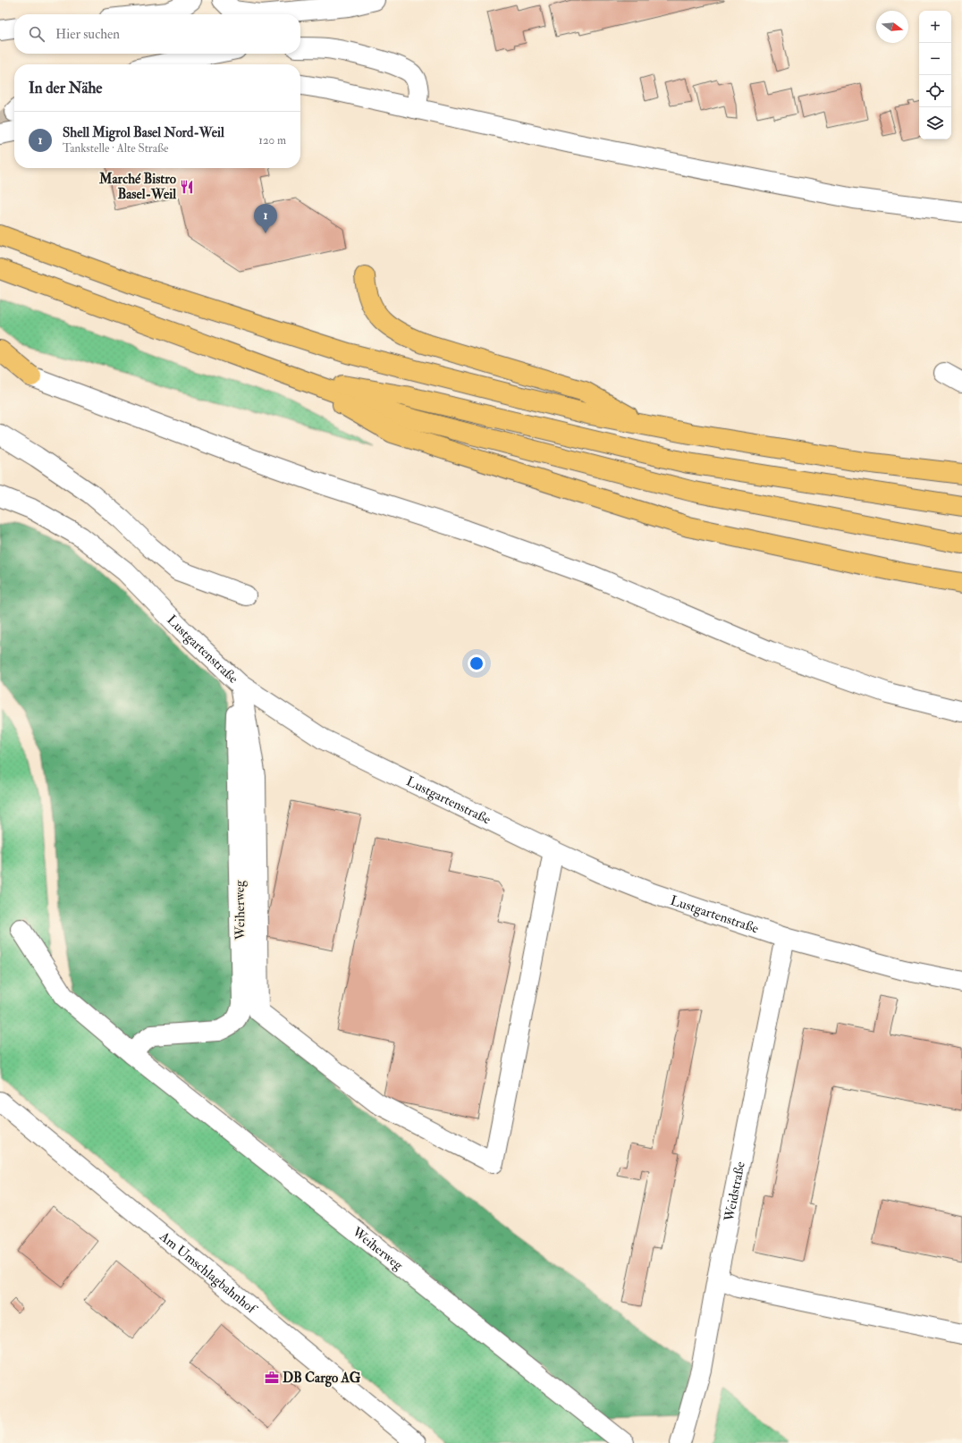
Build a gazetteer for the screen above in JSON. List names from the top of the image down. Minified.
{"streets":{"street":["Lustgartenstraße","Weiherweg","Weidstraße","Am Umschlagbahnhof"]},"crossings":[["Lustgartenstraße","Weiherweg"],["Lustgartenstraße","Weidstraße"]],"places":{"restaurant":["Marché Bistro Basel-Weil"],"office":["DB Cargo AG"]},"north":"right","page":{"map_buttons":["+","−"],"search":"Hier suchen","heading":"In der Nähe","list":[{"mark":"1","name":"Shell Migrol Basel Nord-Weil","note":"Tankstelle · Alte Straße","value":"120 m"}],"pins":"1"}}
